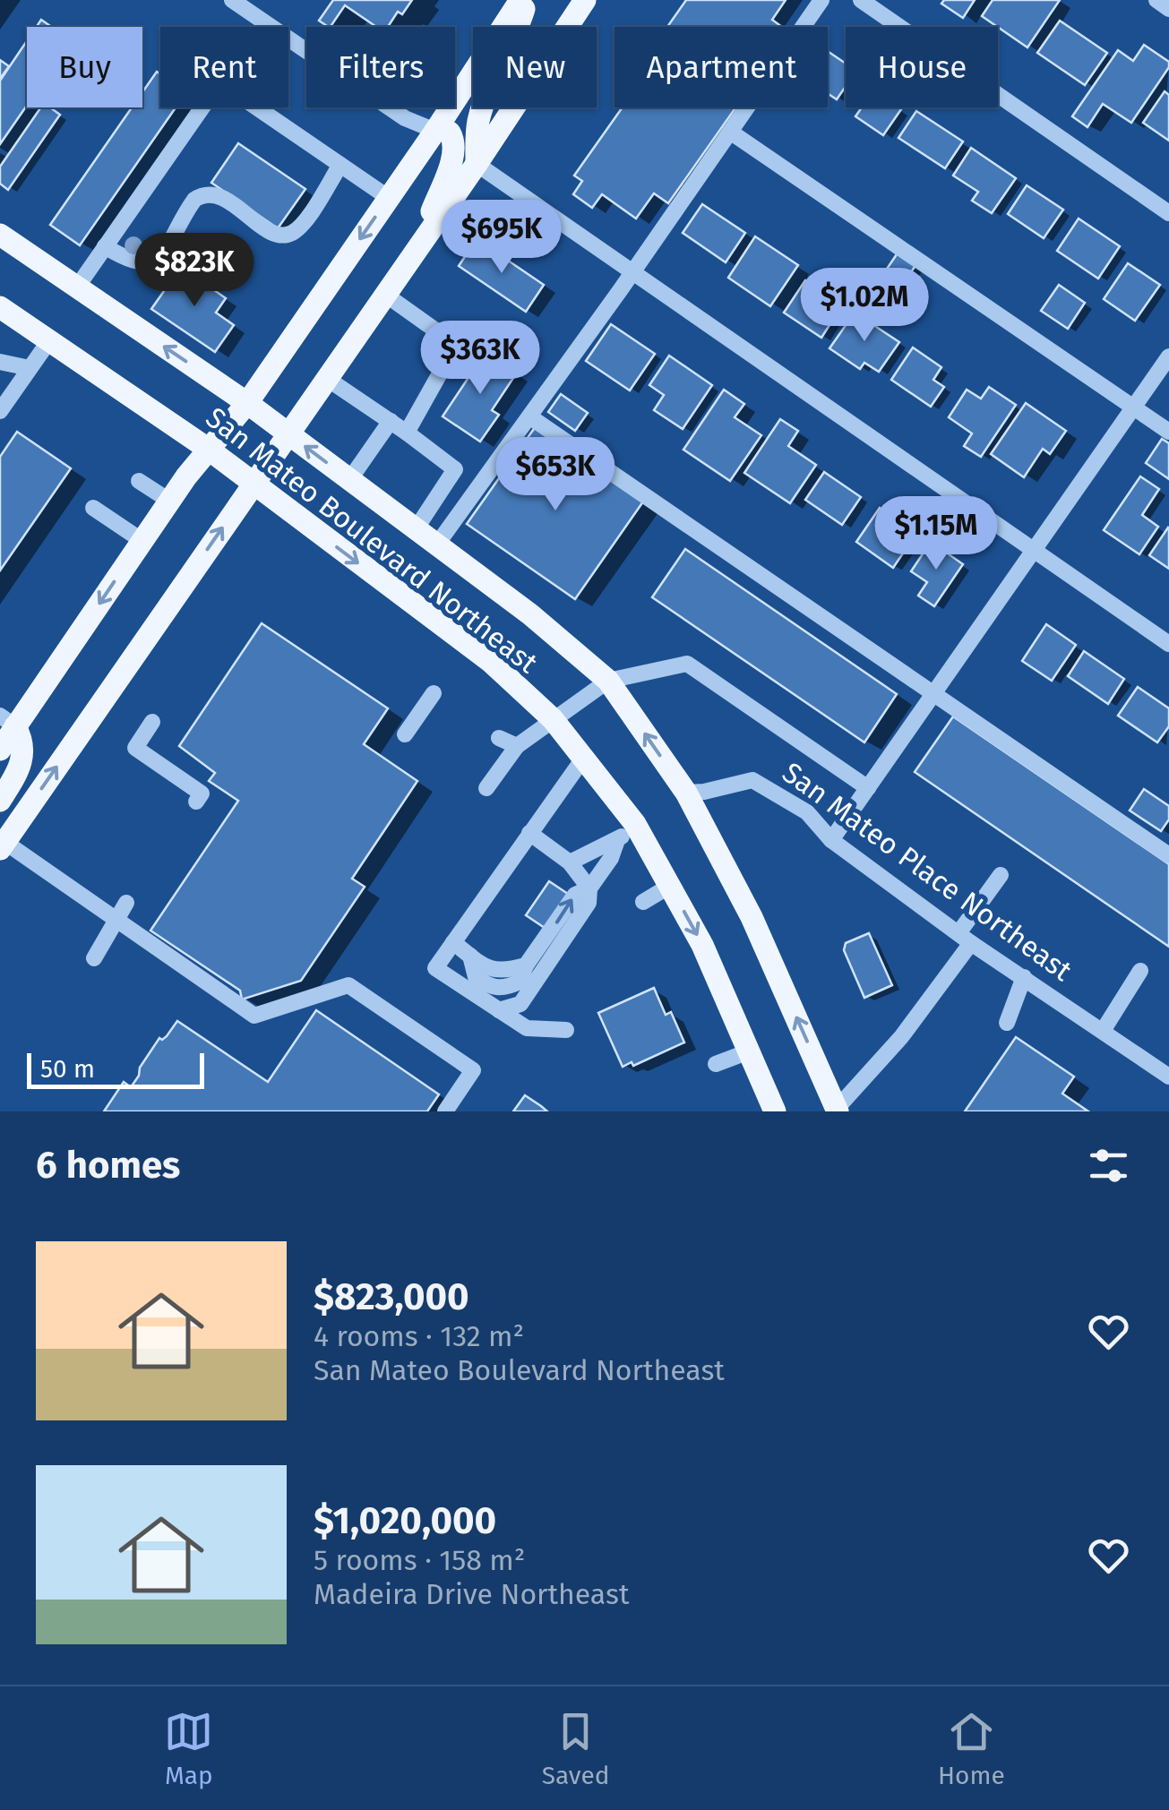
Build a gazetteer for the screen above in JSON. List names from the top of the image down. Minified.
{"streets":{"main road":["San Mateo Boulevard Northeast"],"street":["San Mateo Place Northeast"]},"crossings":[["San Mateo Boulevard Northeast","San Mateo Place Northeast"]],"scale_bar":"50 m","page":{"chip":["Buy","Rent","Filters","New","Apartment","House"],"price":["$695K","$823K","$1.02M","$363K","$653K","$1.15M"],"scale":"50 m","heading":"6 homes","list":[{"name":"$823,000","note":"4 rooms · 132 m² · San Mateo Boulevard Northeast"},{"name":"$1,020,000","note":"5 rooms · 158 m² · Madeira Drive Northeast"}],"tabs":["Map","Saved","Home"]}}
